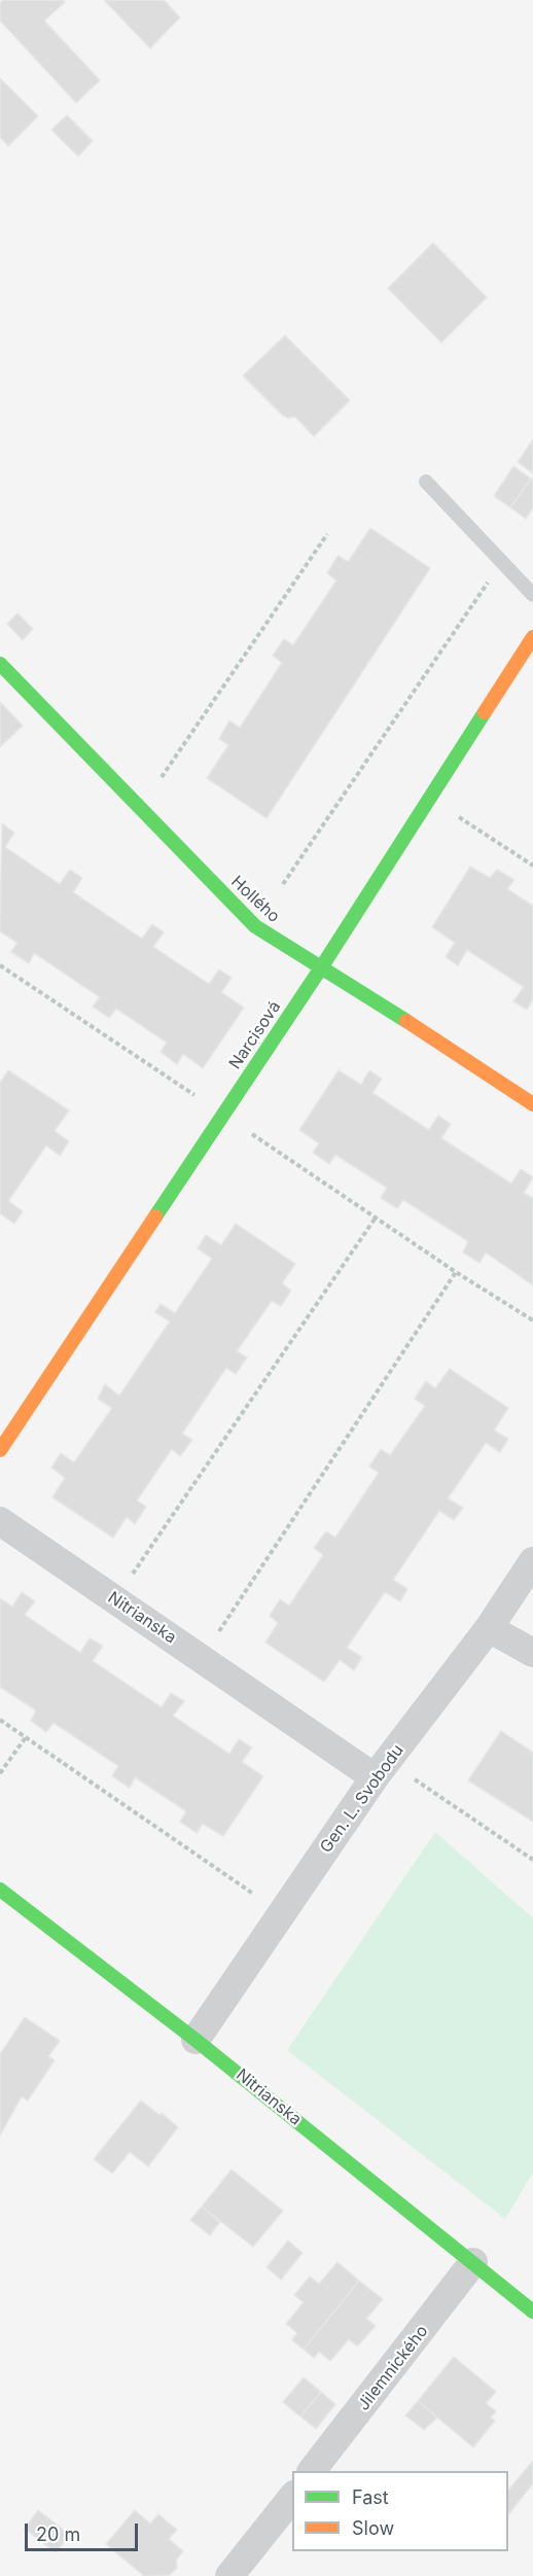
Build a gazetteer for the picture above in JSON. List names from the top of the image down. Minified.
{"streets":{"street":["Hollého","Narcisová","Nitrianska","Gen. L. Svobodu","Jilemnického"]},"crossings":[["Hollého","Narcisová"],["Nitrianska","Gen. L. Svobodu"],["Nitrianska","Jilemnického"]],"legend":["Fast","Slow"],"scale_bar":"20 m"}
